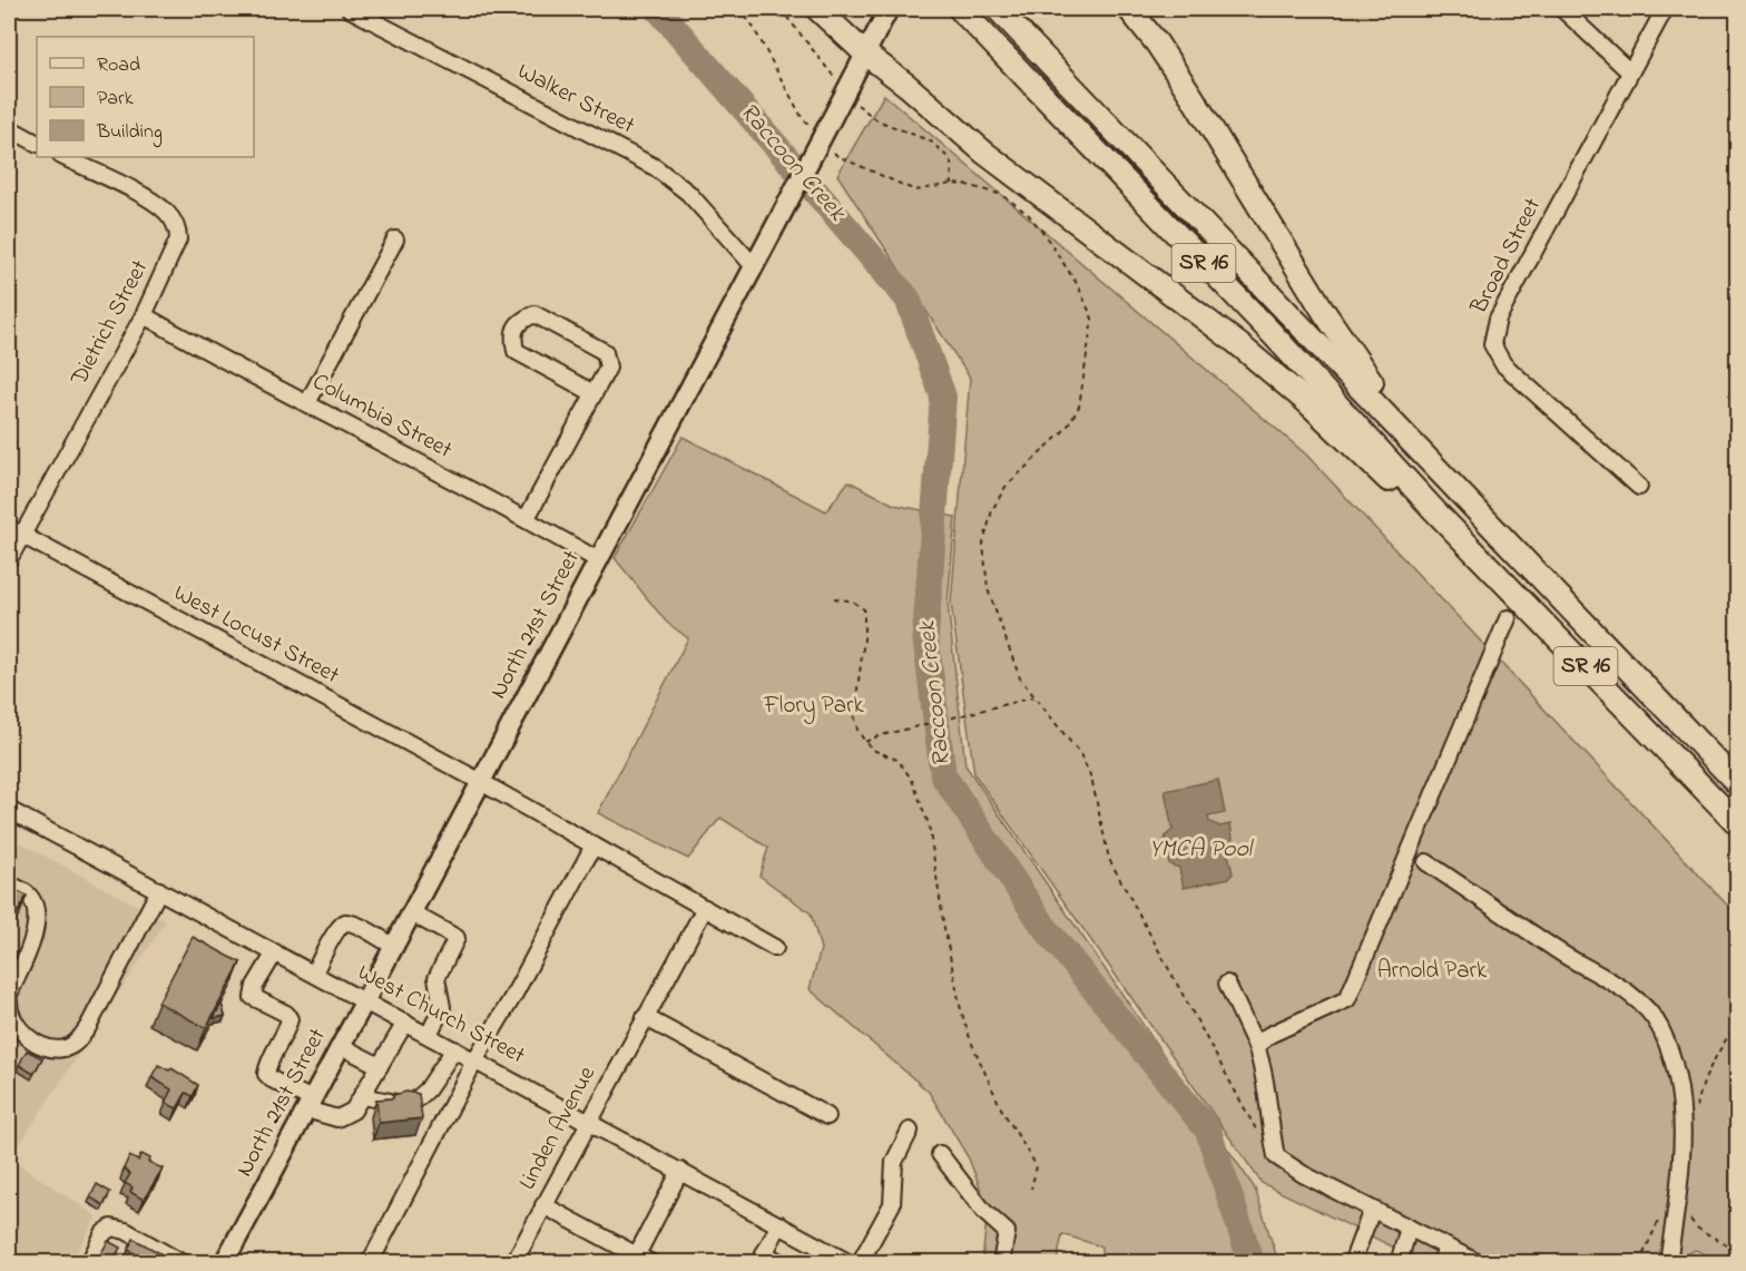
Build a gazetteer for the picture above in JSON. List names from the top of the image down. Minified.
{"streets":{"highway":["SR 16"],"main road":["North 21st Street"],"street":["Walker Street","Broad Street","Dietrich Street","Columbia Street","West Locust Street","West Church Street","Linden Avenue"]},"crossings":[["Walker Street","North 21st Street"],["Dietrich Street","Columbia Street"],["Dietrich Street","West Locust Street"],["Columbia Street","North 21st Street"],["North 21st Street","West Locust Street"],["North 21st Street","West Church Street"],["West Locust Street","Linden Avenue"],["West Church Street","Linden Avenue"]],"water":["Raccoon Creek","YMCA Pool"],"parks":["Flory Park","Arnold Park"],"legend":["Road","Park","Building"]}
